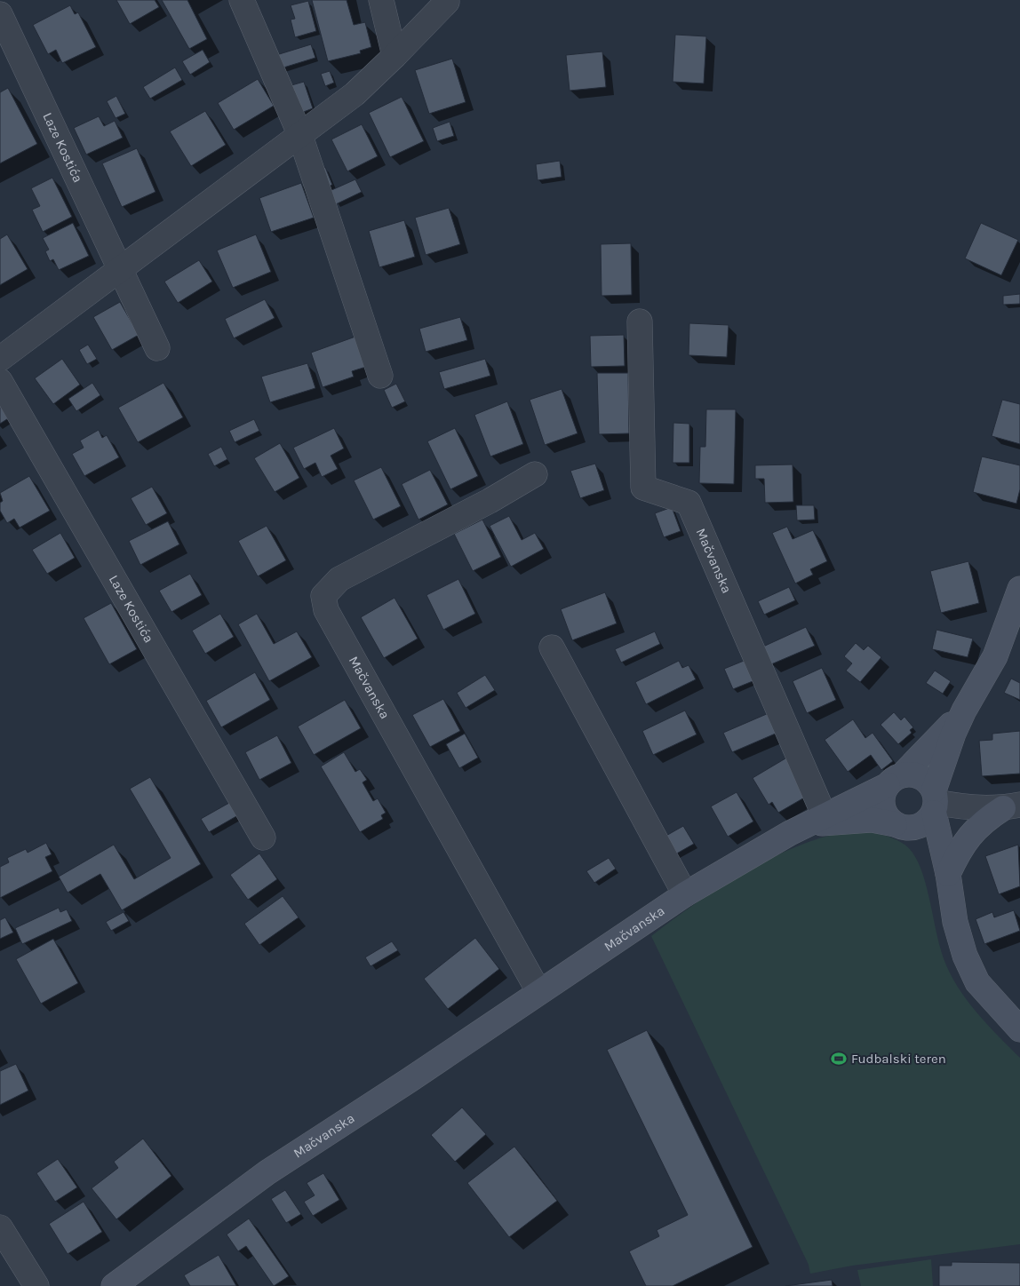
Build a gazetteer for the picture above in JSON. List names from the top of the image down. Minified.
{"streets":{"street":["Laze Kostića","Mačvanska"]},"places":{"sports":["Fudbalski teren"]}}
